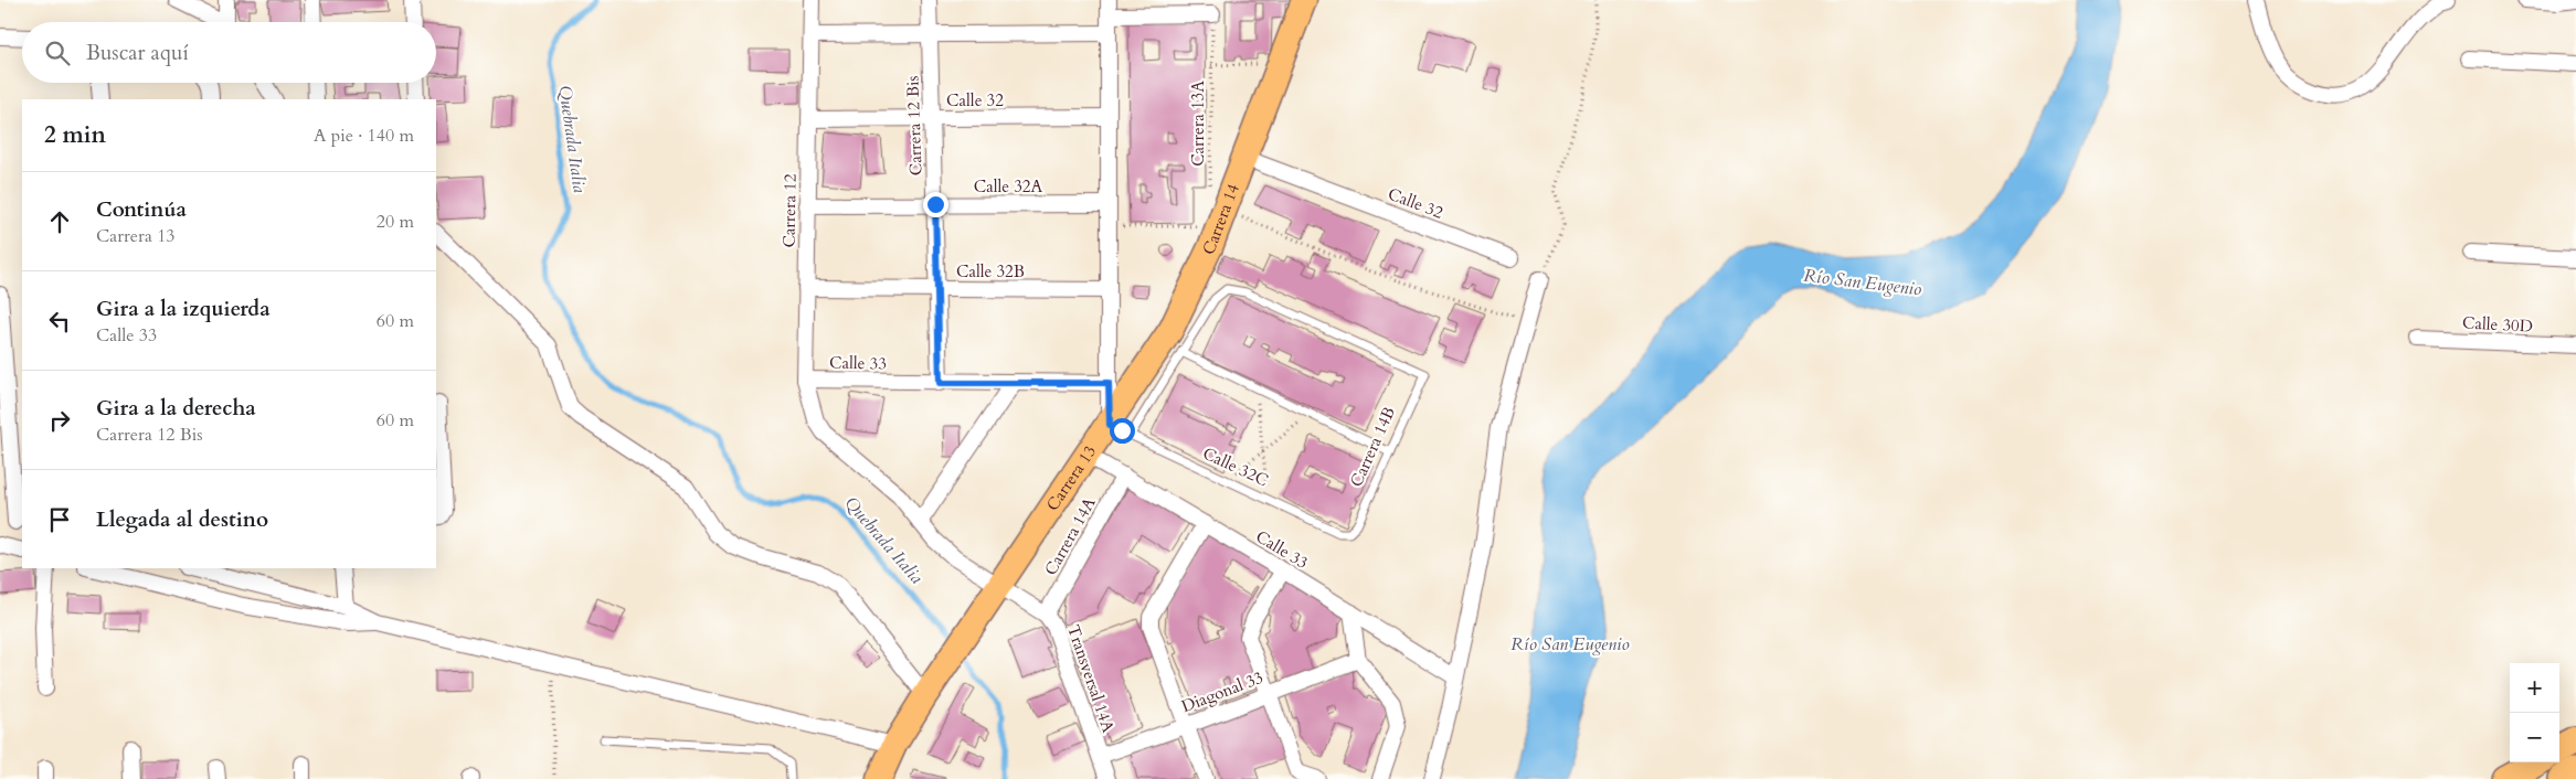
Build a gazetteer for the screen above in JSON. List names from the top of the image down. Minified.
{"streets":{"main road":["Carrera 14","Carrera 13"],"street":["Calle 32","Carrera 12 Bis","Calle 32A","Carrera 12","Calle 32B","Calle 30D","Calle 33","Carrera 14A","Transversal 14A","Diagonal 33"],"lane":["Carrera 14B","Calle 32C"],"path":["Carrera 13A"]},"crossings":[["Calle 32","Carrera 12 Bis"],["Calle 32","Carrera 12"],["Calle 32","Carrera 14"],["Carrera 13A","Carrera 14"],["Carrera 12 Bis","Calle 32A"],["Carrera 12 Bis","Calle 32B"],["Carrera 12 Bis","Calle 33"],["Calle 32A","Carrera 12"],["Carrera 12","Calle 32B"],["Carrera 12","Calle 33"],["Carrera 14","Calle 32C"],["Carrera 14","Carrera 13"],["Calle 33","Carrera 13"],["Calle 33","Carrera 14A"],["Carrera 14B","Calle 32C"],["Calle 32C","Carrera 13"],["Carrera 14A","Transversal 14A"],["Transversal 14A","Diagonal 33"]],"water":["Quebrada Italia","Río San Eugenio"],"page":{"search":"Buscar aquí","heading":["2 min","A pie · 140 m"],"list":[["Continúa","Carrera 13","20 m"],["Gira a la izquierda","Calle 33","60 m"],["Gira a la derecha","Carrera 12 Bis","60 m"],"Llegada al destino"],"map_buttons":["+","−"]}}
